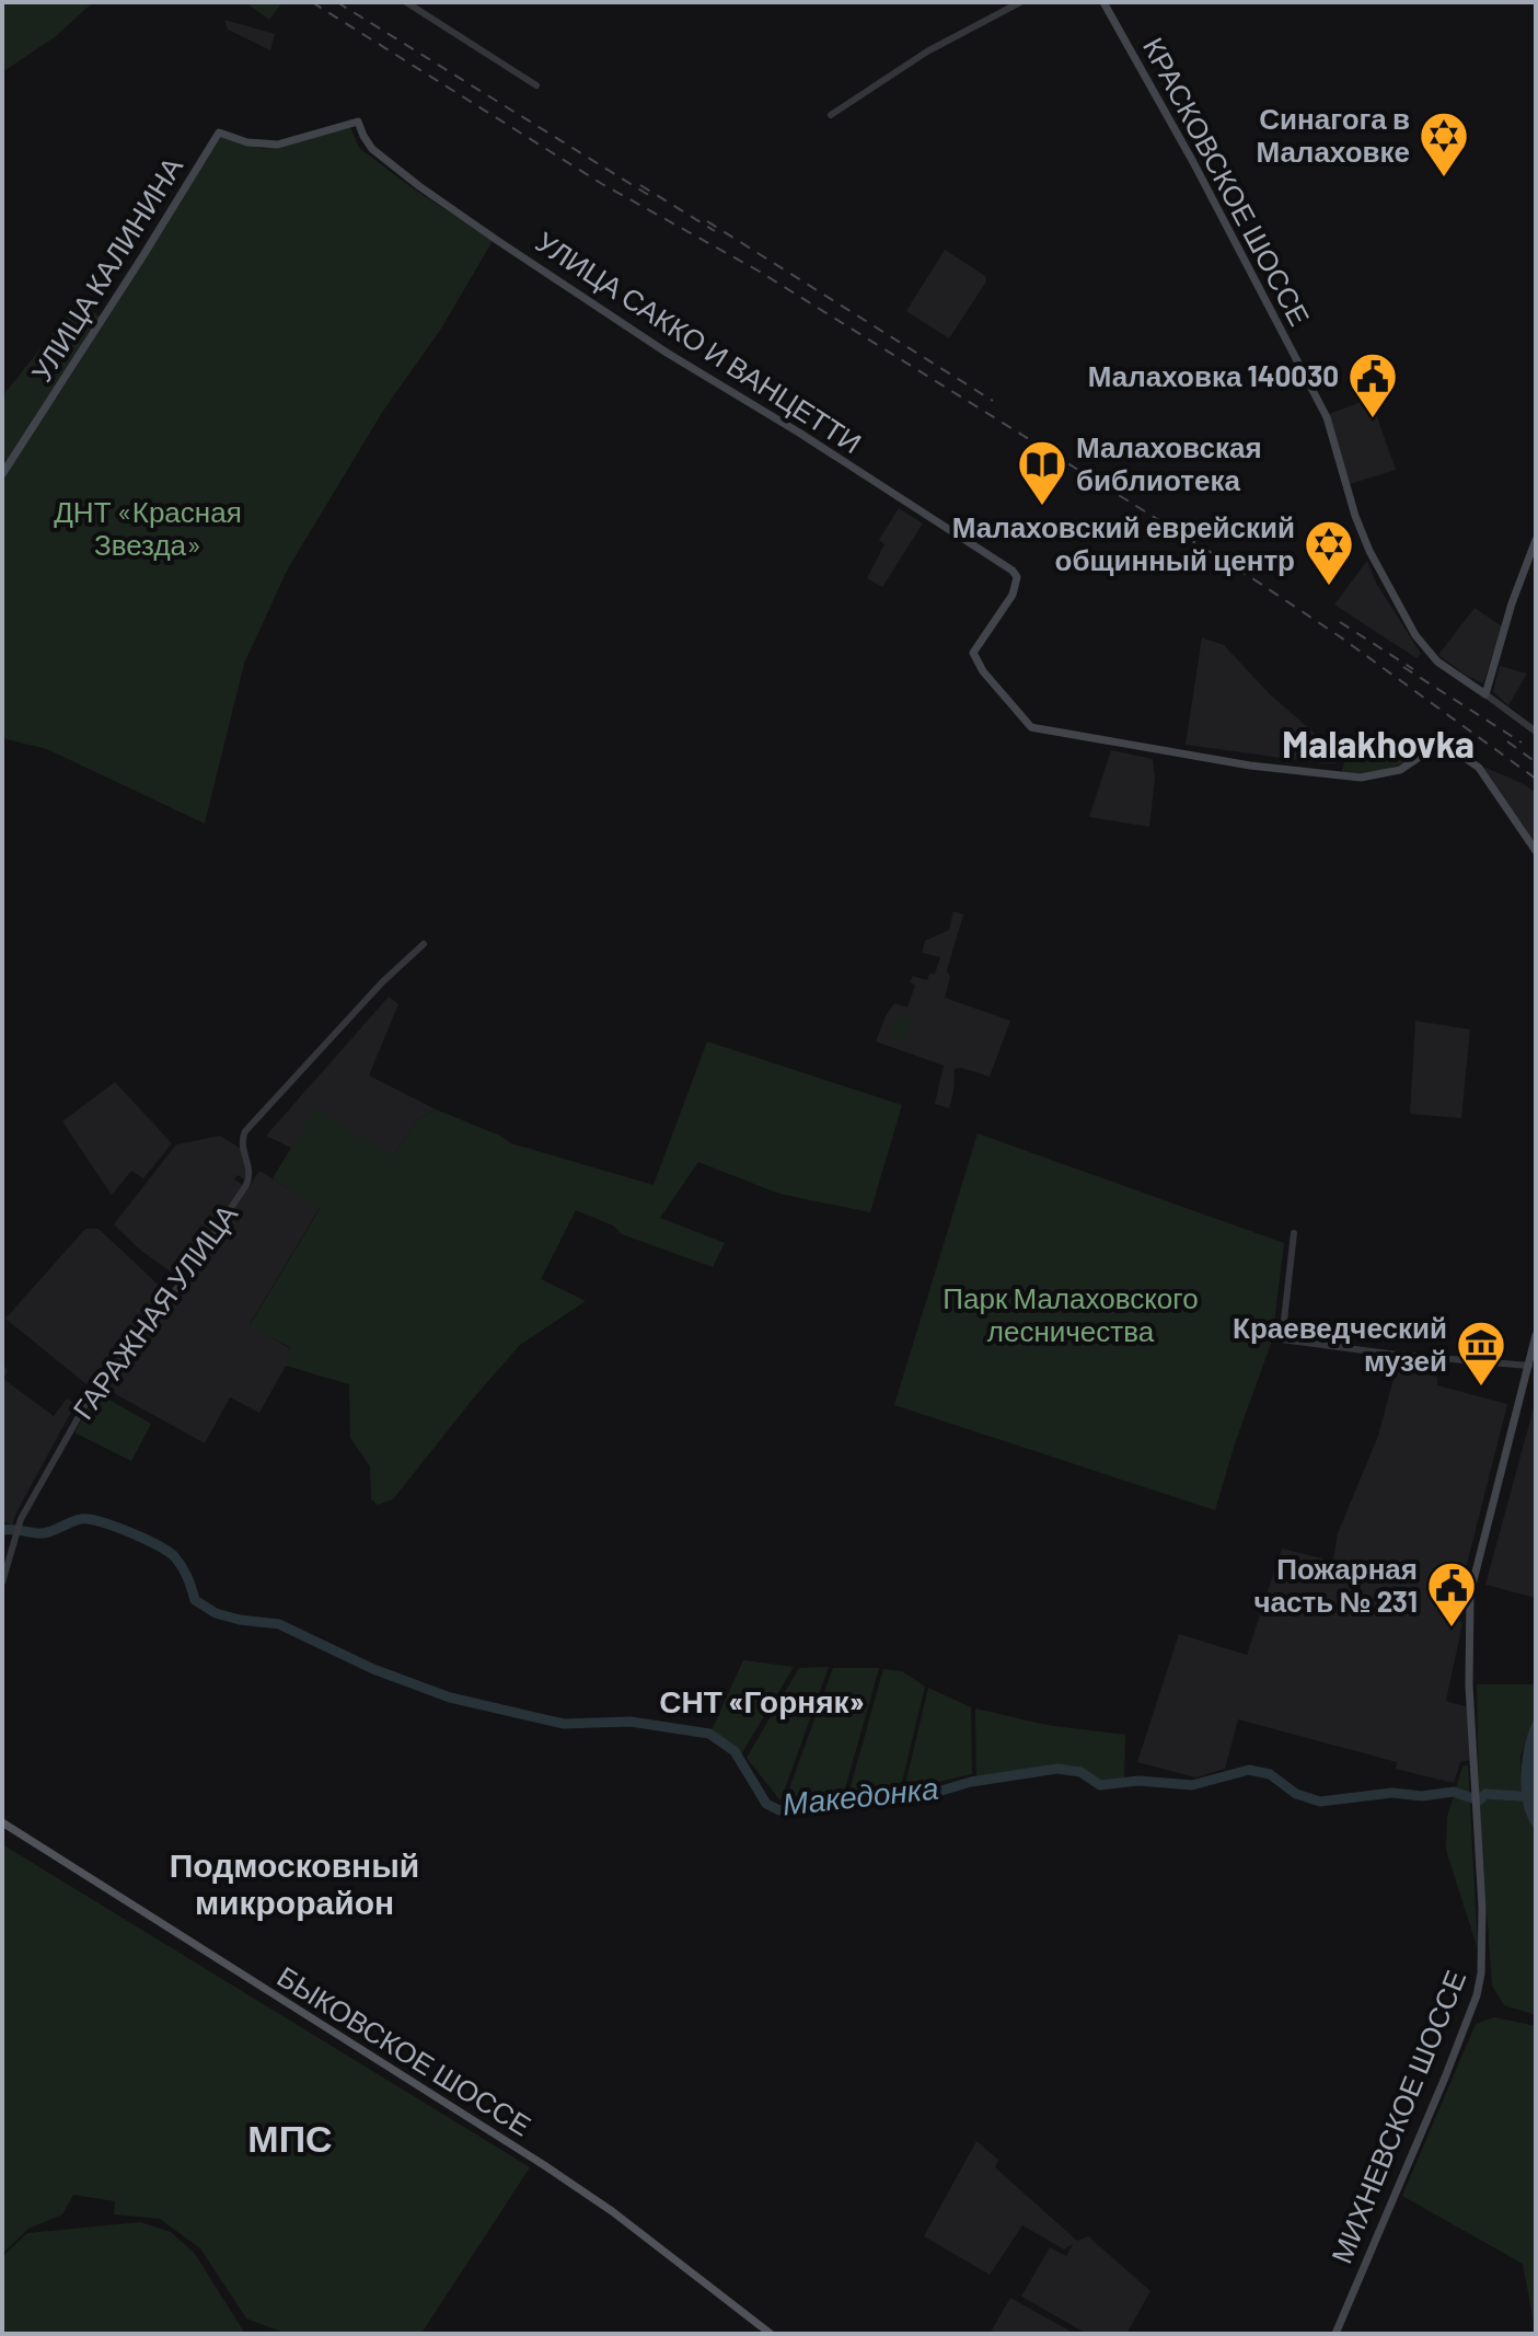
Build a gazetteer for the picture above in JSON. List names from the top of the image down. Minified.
{"streets":{"main road":["КРАСКОВСКОЕ ШОССЕ","УЛИЦА КАЛИНИНА","УЛИЦА САККО И ВАНЦЕТТИ","БЫКОВСКОЕ ШОССЕ","МИХНЕВСКОЕ ШОССЕ"],"street":["ГАРАЖНАЯ УЛИЦА"]},"crossings":[["УЛИЦА КАЛИНИНА","УЛИЦА САККО И ВАНЦЕТТИ"]],"districts":["Malakhovka","СНТ «Горняк»","Подмосковный микрорайон","МПС"],"water":["Македонка"],"parks":["ДНТ «Красная Звезда»","Парк Малаховского лесничества"],"places":{"synagogue":["Синагога в Малаховке","Малаховский еврейский общинный центр"],"public building":["Малаховка 140030","Пожарная часть № 231"],"library":["Малаховская библиотека"],"museum":["Краеведческий музей"]}}
